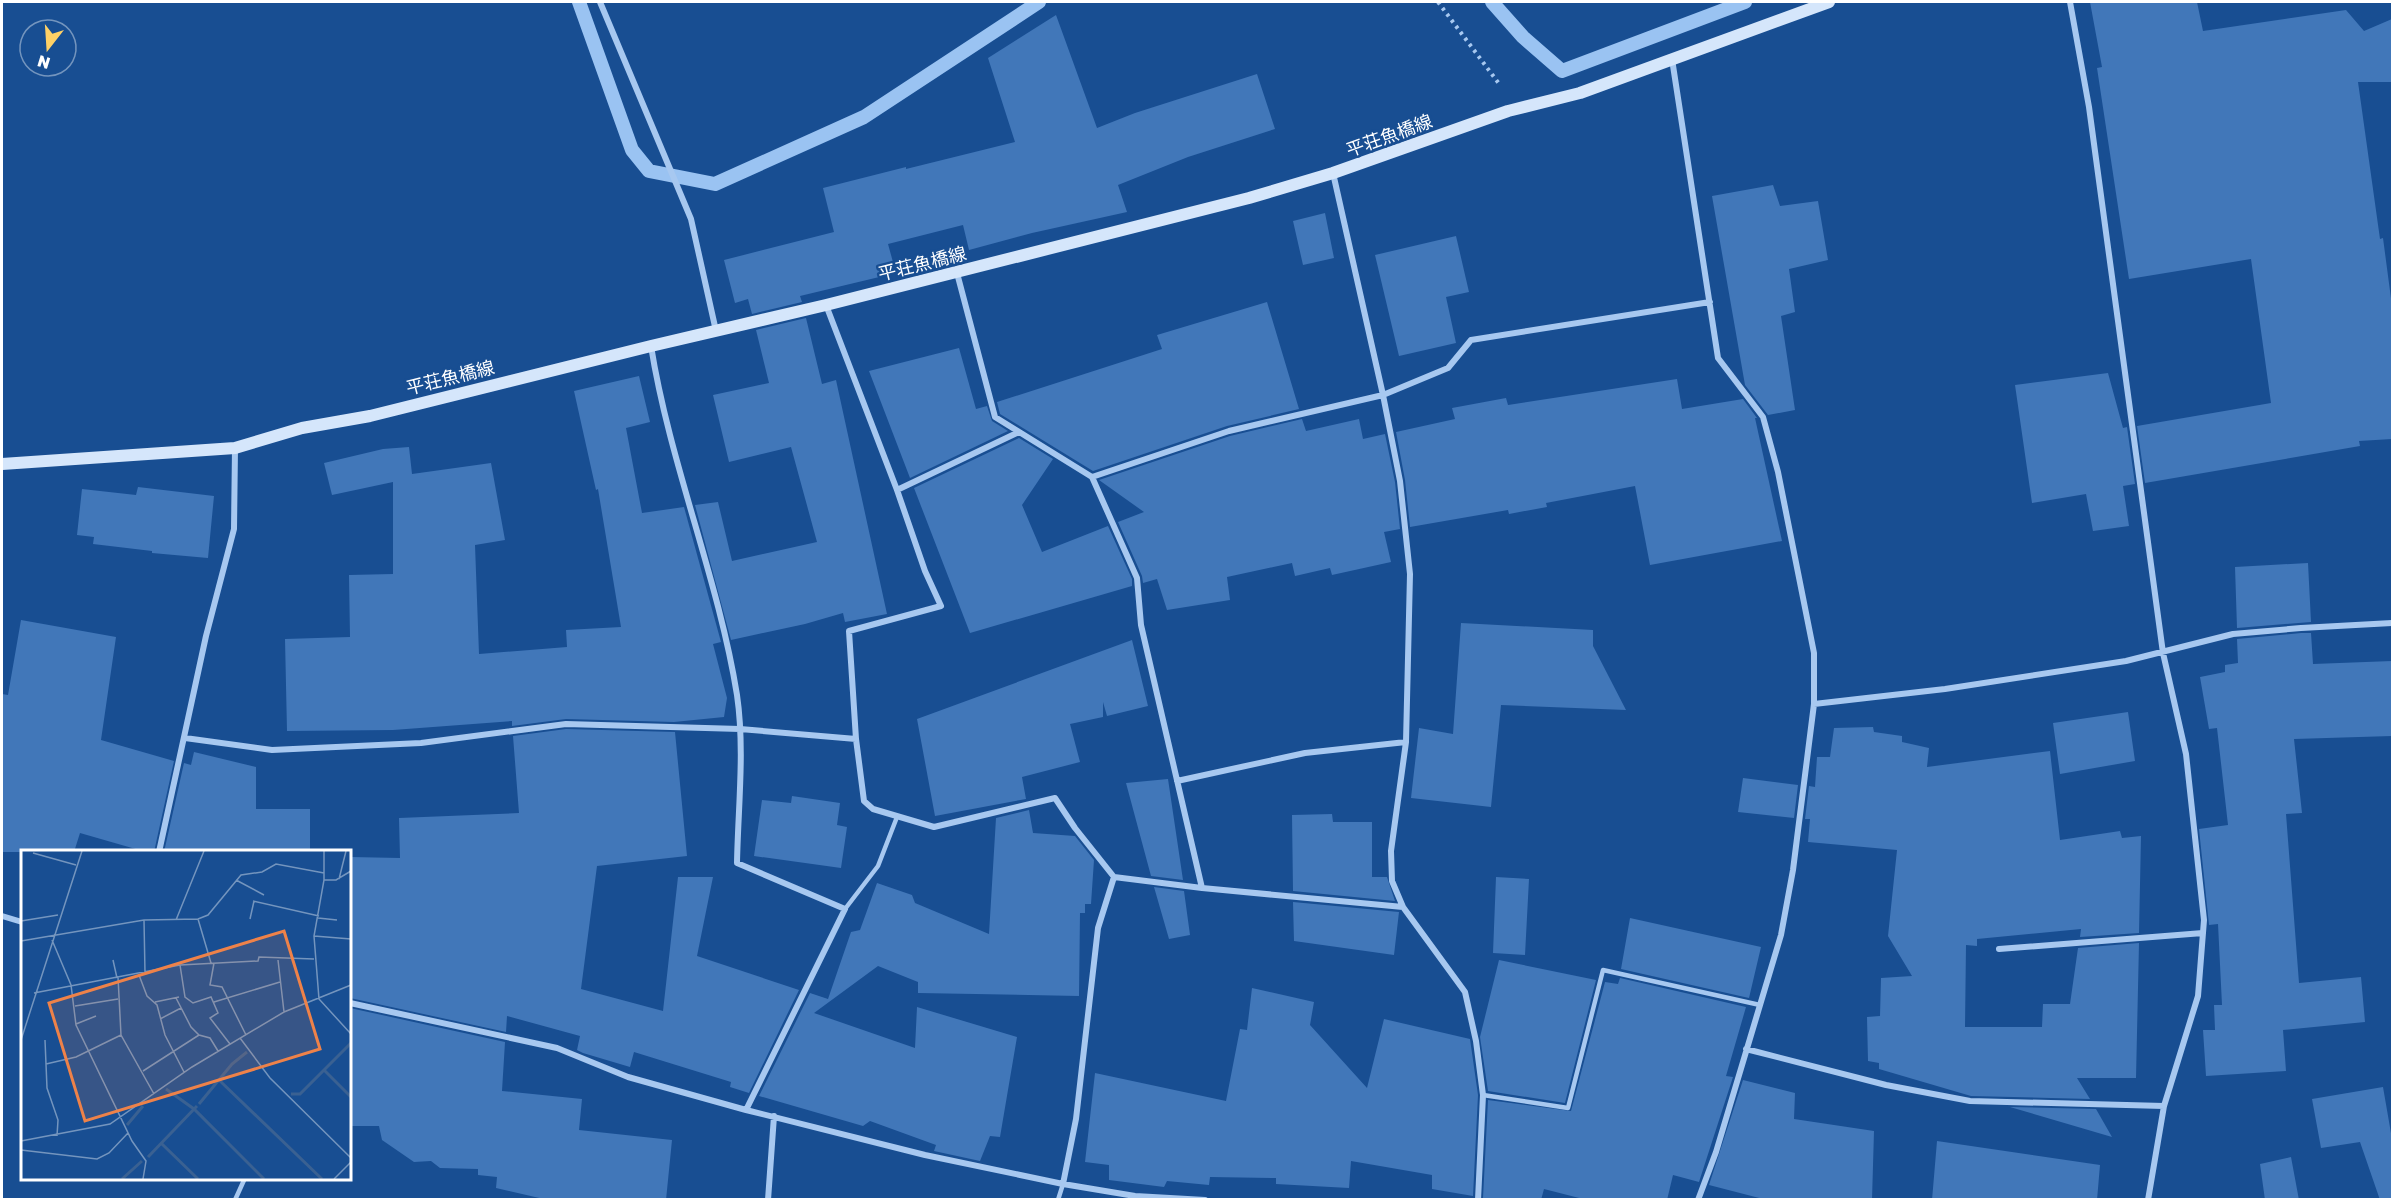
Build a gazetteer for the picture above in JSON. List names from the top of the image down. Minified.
{"streets":{"main road":["平荘魚橋線"]},"north":"bottom"}
